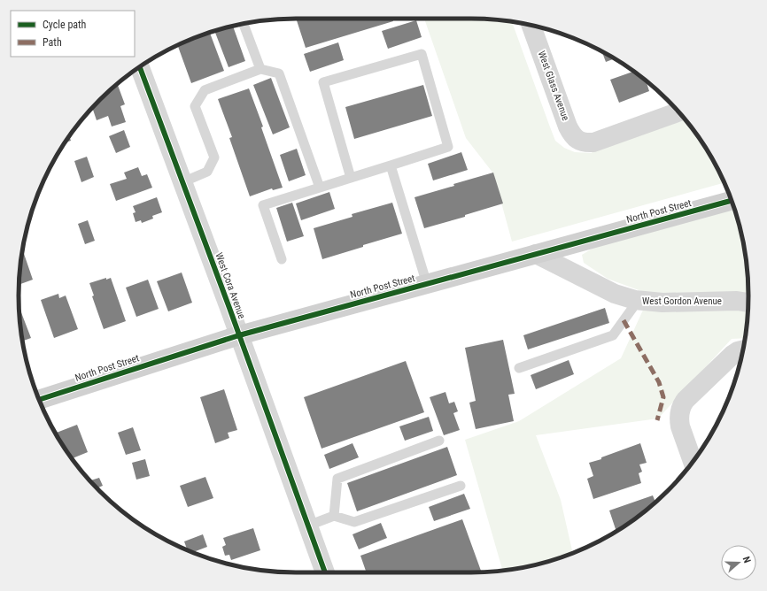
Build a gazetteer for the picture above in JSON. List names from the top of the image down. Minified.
{"streets":{"street":["West Glass Avenue","North Post Street","West Cora Avenue","West Gordon Avenue"]},"crossings":[["North Post Street","West Cora Avenue"],["North Post Street","West Gordon Avenue"]],"legend":["Cycle path","Path"],"north":"right"}
